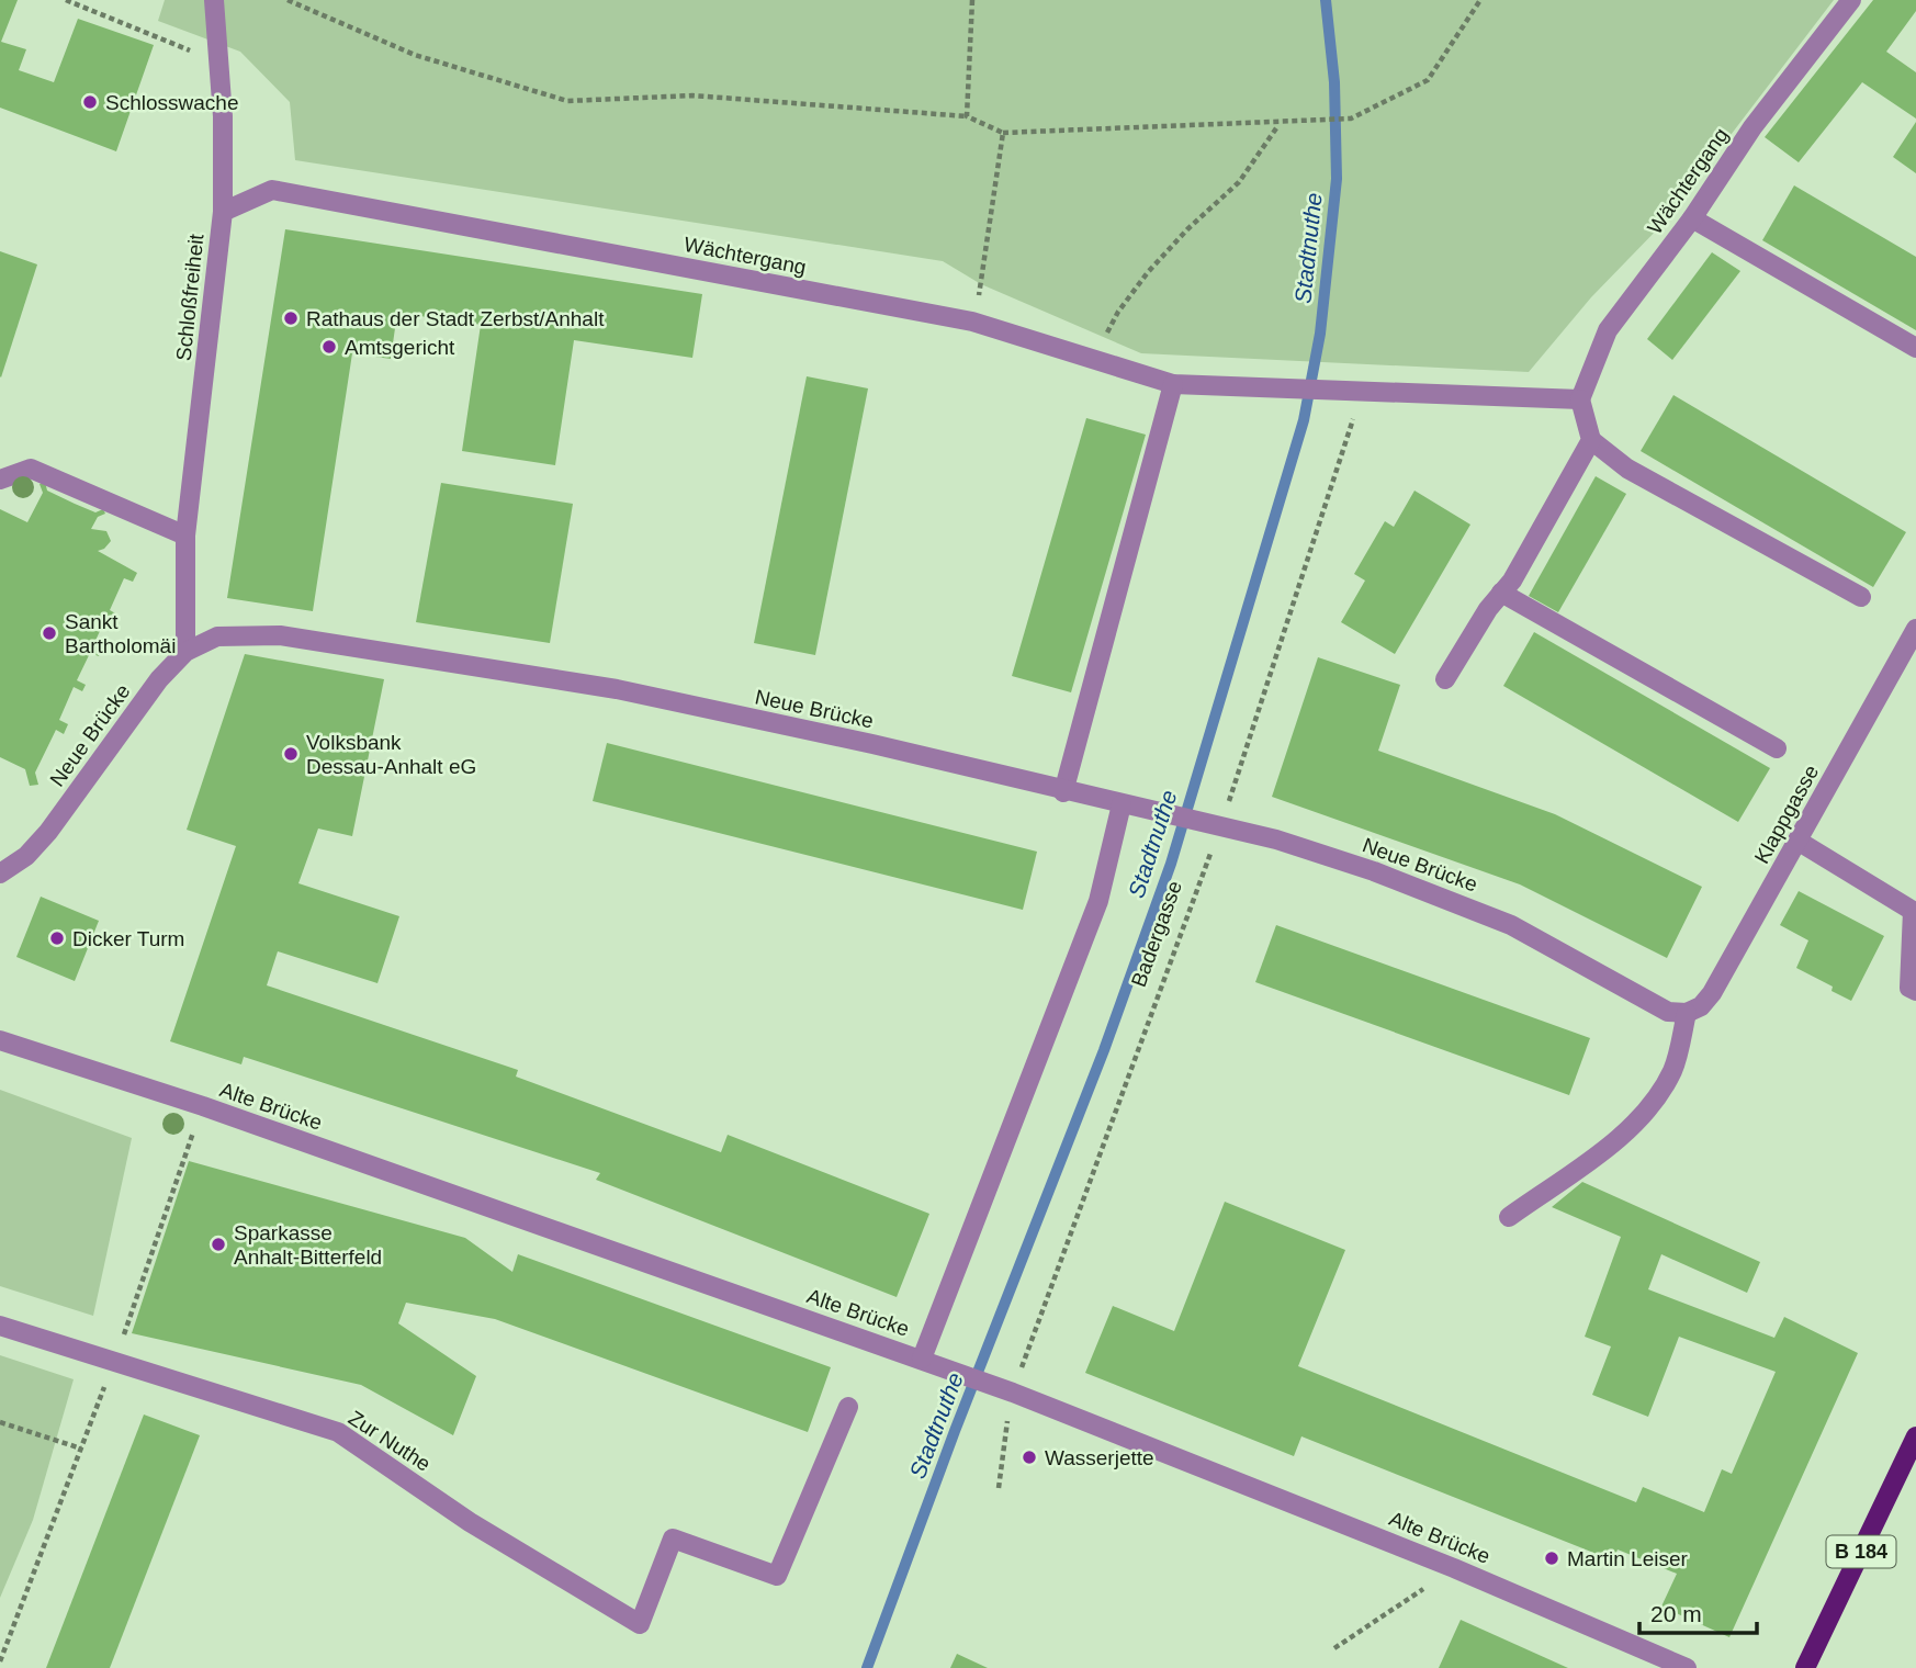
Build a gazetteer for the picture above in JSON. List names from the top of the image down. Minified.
{"streets":{"main road":["B 184"],"street":["Wächtergang","Schloßfreiheit","Neue Brücke","Klappgasse","Alte Brücke","Zur Nuthe"],"path":["Badergasse"]},"crossings":[["Wächtergang","Schloßfreiheit"],["Wächtergang","Badergasse"],["Schloßfreiheit","Neue Brücke"],["Neue Brücke","Klappgasse"],["Neue Brücke","Badergasse"],["Badergasse","Alte Brücke"]],"water":["Stadtnuthe"],"places":["Schlosswache","Rathaus der Stadt Zerbst/Anhalt","Amtsgericht","Sankt Bartholomäi","Volksbank Dessau-Anhalt eG","Dicker Turm","Sparkasse Anhalt-Bitterfeld","Wasserjette","Martin Leiser"],"scale_bar":"20 m"}
